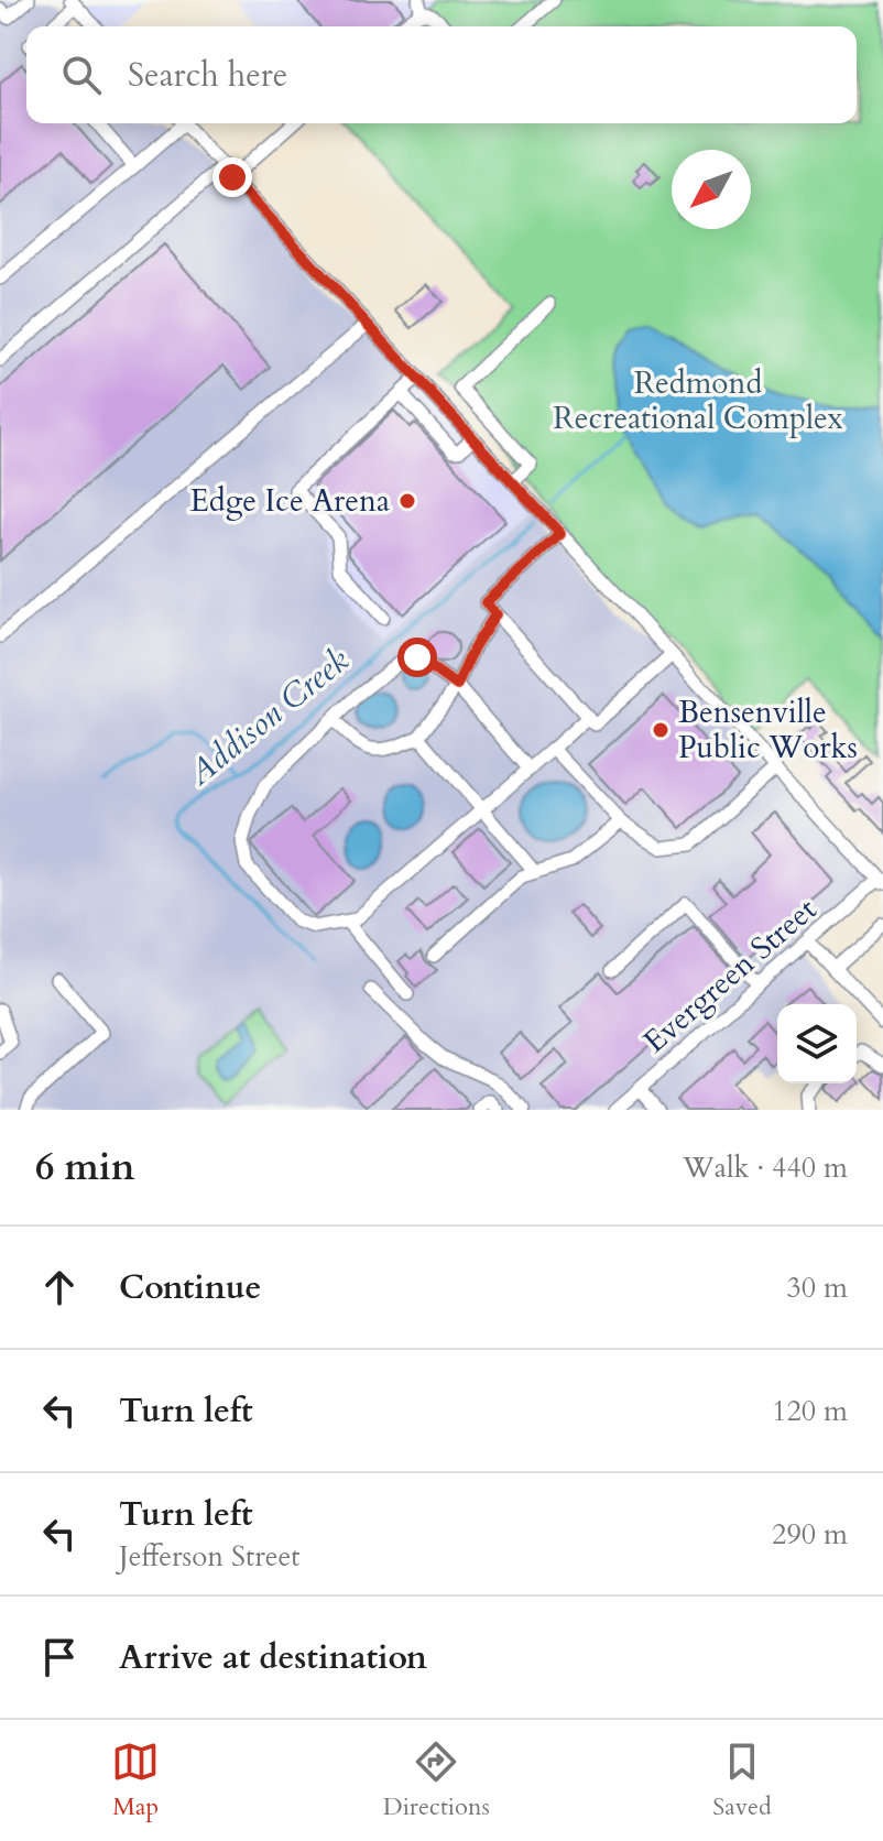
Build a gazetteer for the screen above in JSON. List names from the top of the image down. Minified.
{"streets":{"street":["Evergreen Street"]},"water":["Addison Creek"],"parks":["Redmond Recreational Complex"],"places":["Edge Ice Arena","Bensenville Public Works"],"north":"bottom left","page":{"search":"Search here","heading":["6 min","Walk · 440 m"],"list":[["Continue","30 m"],["Turn left","120 m"],["Turn left","Jefferson Street","290 m"],"Arrive at destination"],"nav":["Map","Directions","Saved"]}}
